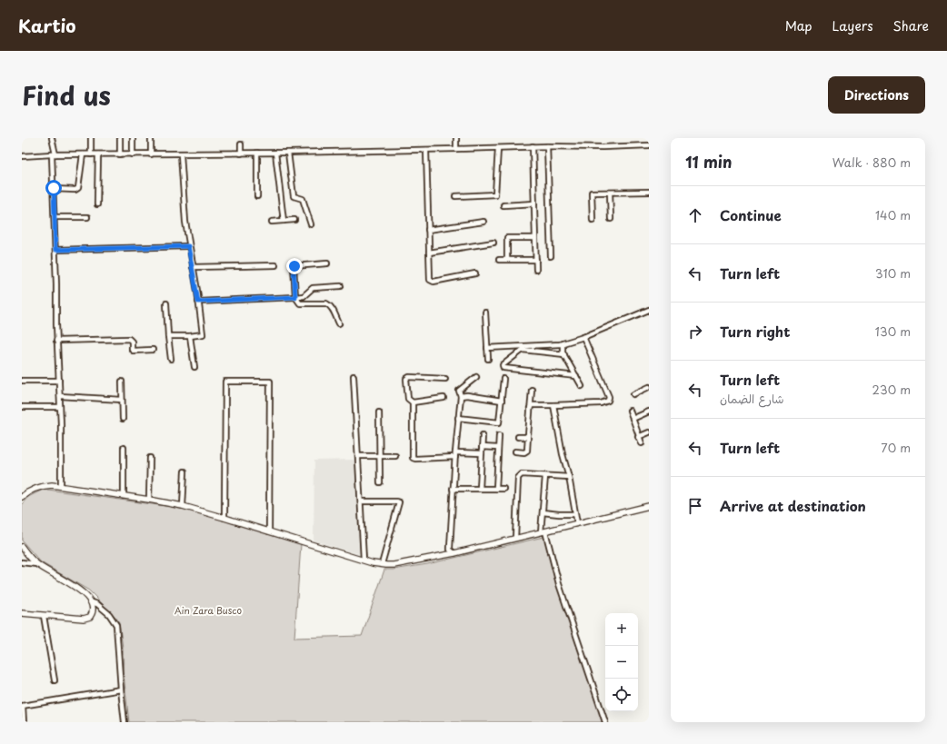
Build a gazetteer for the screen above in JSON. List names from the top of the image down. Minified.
{"parks":["Ain Zara Busco"],"page":{"header":"Kartio","nav":["Map","Layers","Share"],"title":"Find us","buttons":"Directions","heading":["11 min","Walk · 880 m"],"list":[["Continue","140 m"],["Turn left","310 m"],["Turn right","130 m"],["Turn left","شارع الضمان","230 m"],["Turn left","70 m"],"Arrive at destination"],"map_buttons":["+","−"]}}
